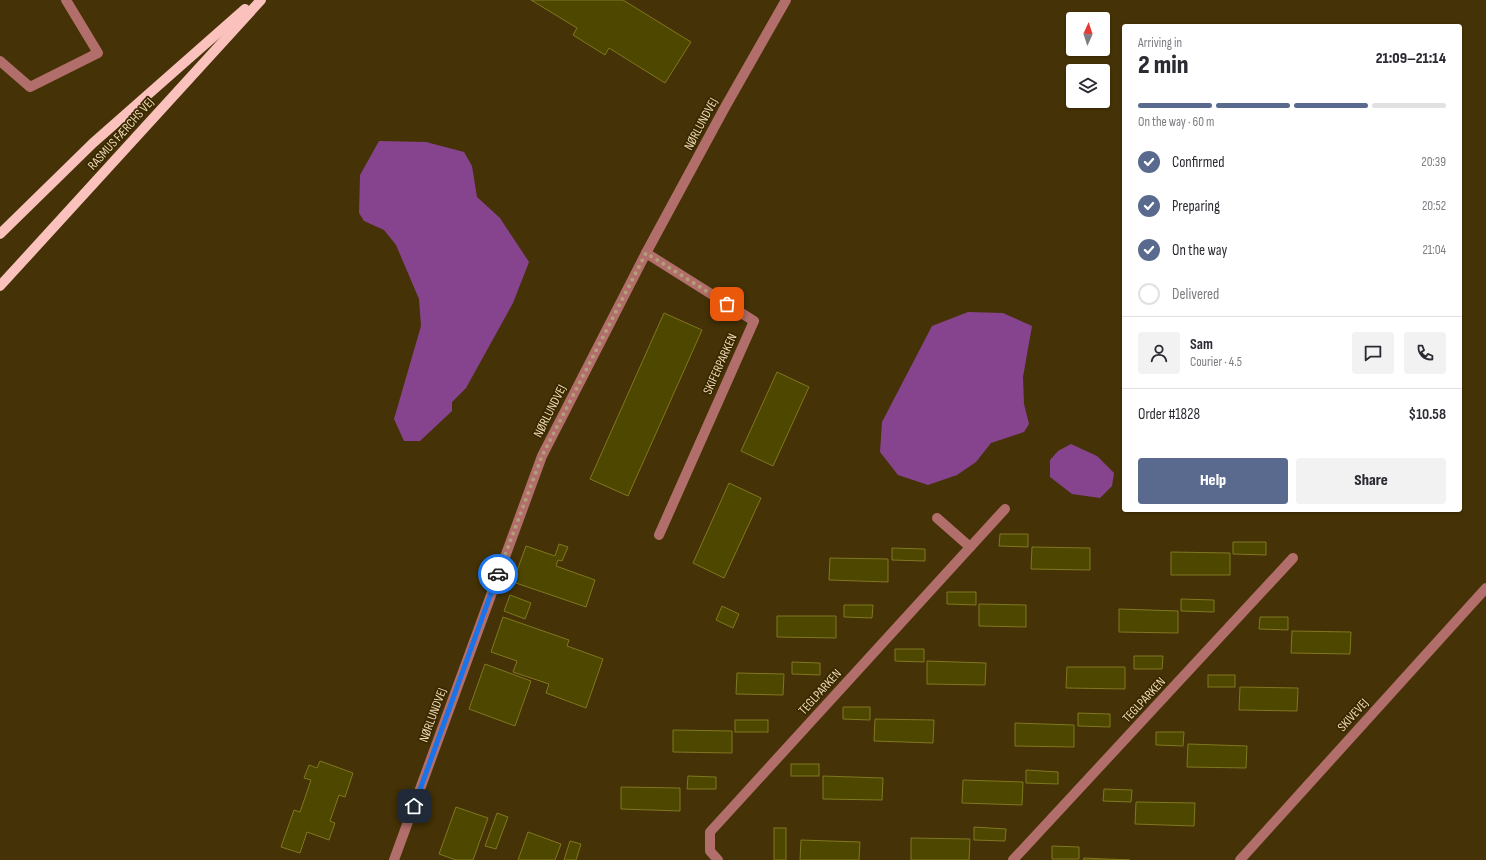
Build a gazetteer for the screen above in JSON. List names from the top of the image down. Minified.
{"streets":{"main road":["RASMUS FÆRCHS VEJ"],"street":["NØRLUNDVEJ","SKIFERPARKEN","TEGLPARKEN","SKIVEVEJ"]},"crossings":[["NØRLUNDVEJ","SKIFERPARKEN"]],"north":"top","page":{"heading":["2 min","Arriving in","21:09–21:14"],"panel":["Sam","Courier · 4.5","Order #1828","$10.58"],"bar":"On the way · 60 m","list":[["Confirmed","20:39"],["Preparing","20:52"],["On the way","21:04"],"Delivered"],"buttons":["Help","Share"]}}
